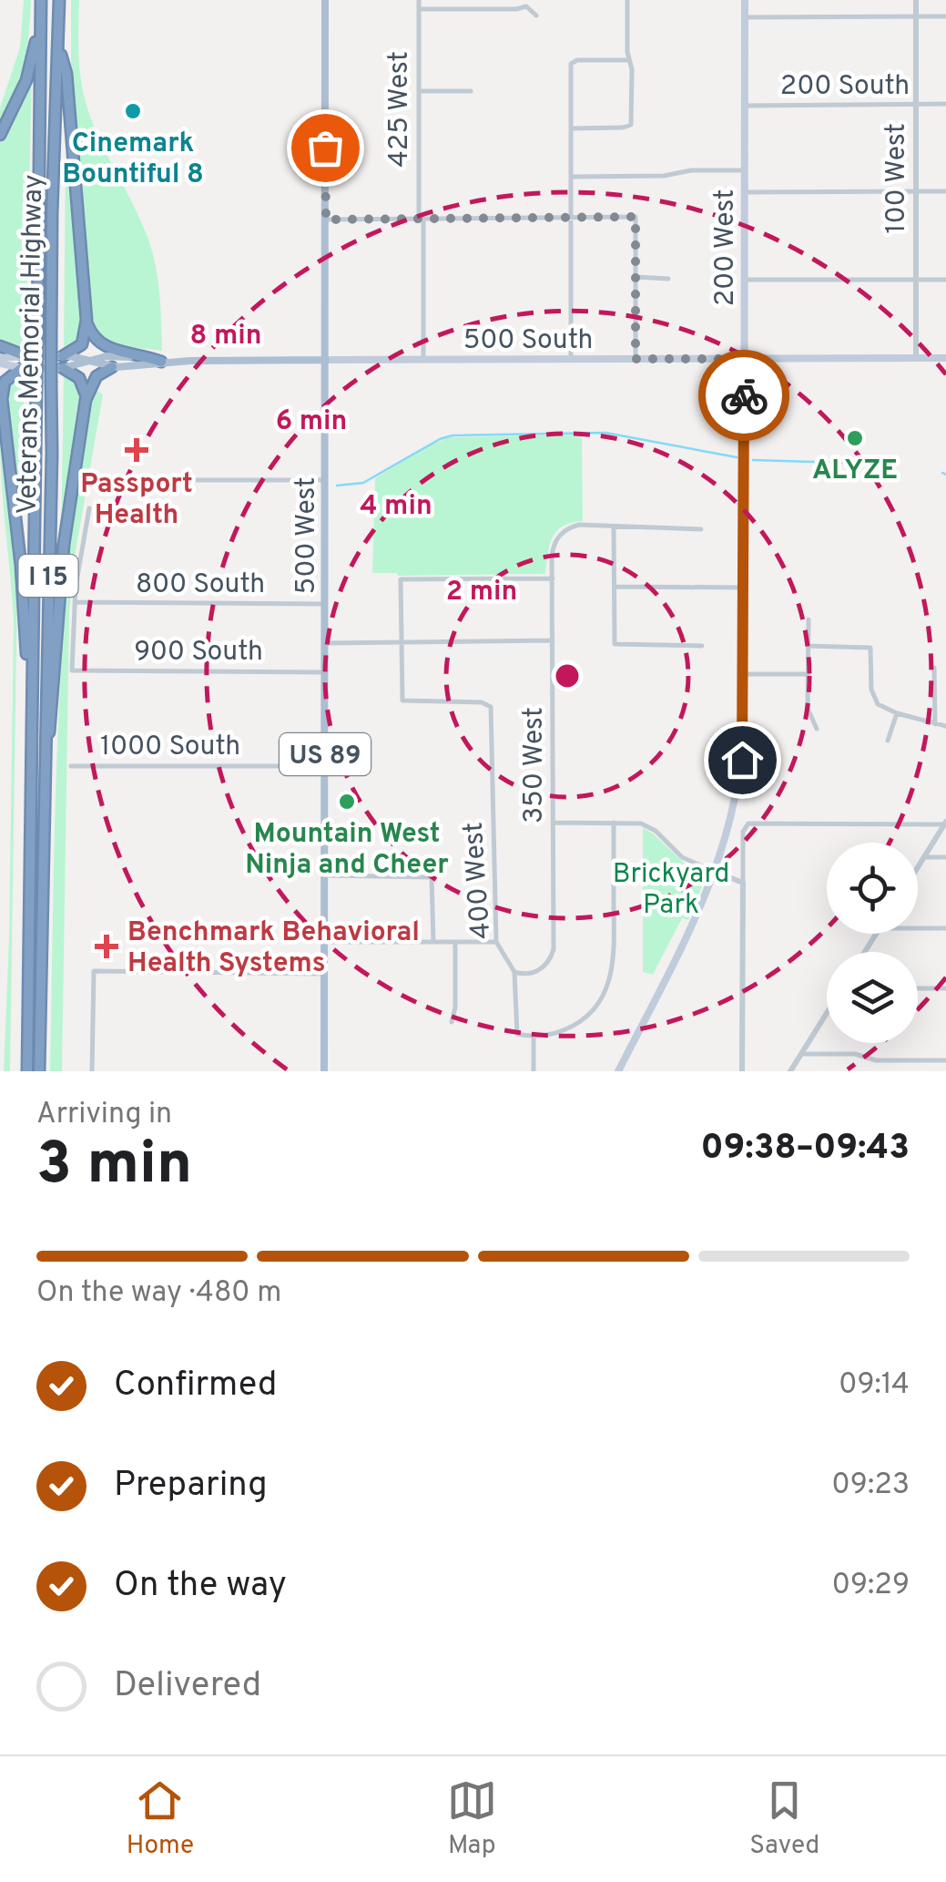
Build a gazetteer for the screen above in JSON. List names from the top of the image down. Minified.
{"streets":{"highway":["Veterans Memorial Highway","I 15"],"main road":["200 West","500 South","500 West","US 89"],"street":["200 South","425 West","100 West","800 South","900 South","1000 South","350 West","400 West"]},"crossings":[["200 South","100 West"],["200 South","200 West"],["425 West","500 South"],["100 West","500 South"],["200 West","500 South"],["500 South","500 West"],["500 West","800 South"],["500 West","900 South"],["500 West","1000 South"],["800 South","900 South"],["350 West","400 West"]],"parks":["Brickyard Park"],"places":{"other":["Cinemark Bountiful 8","ALYZE","Mountain West Ninja and Cheer"],"health":["Passport Health","Benchmark Behavioral Health Systems"]},"page":{"heading":["3 min","Arriving in","09:38–09:43"],"bar":"On the way · 480 m","list":[["Confirmed","09:14"],["Preparing","09:23"],["On the way","09:29"],"Delivered"],"tabs":["Home","Map","Saved"]},"rings":["8 min","6 min","4 min","2 min"]}
